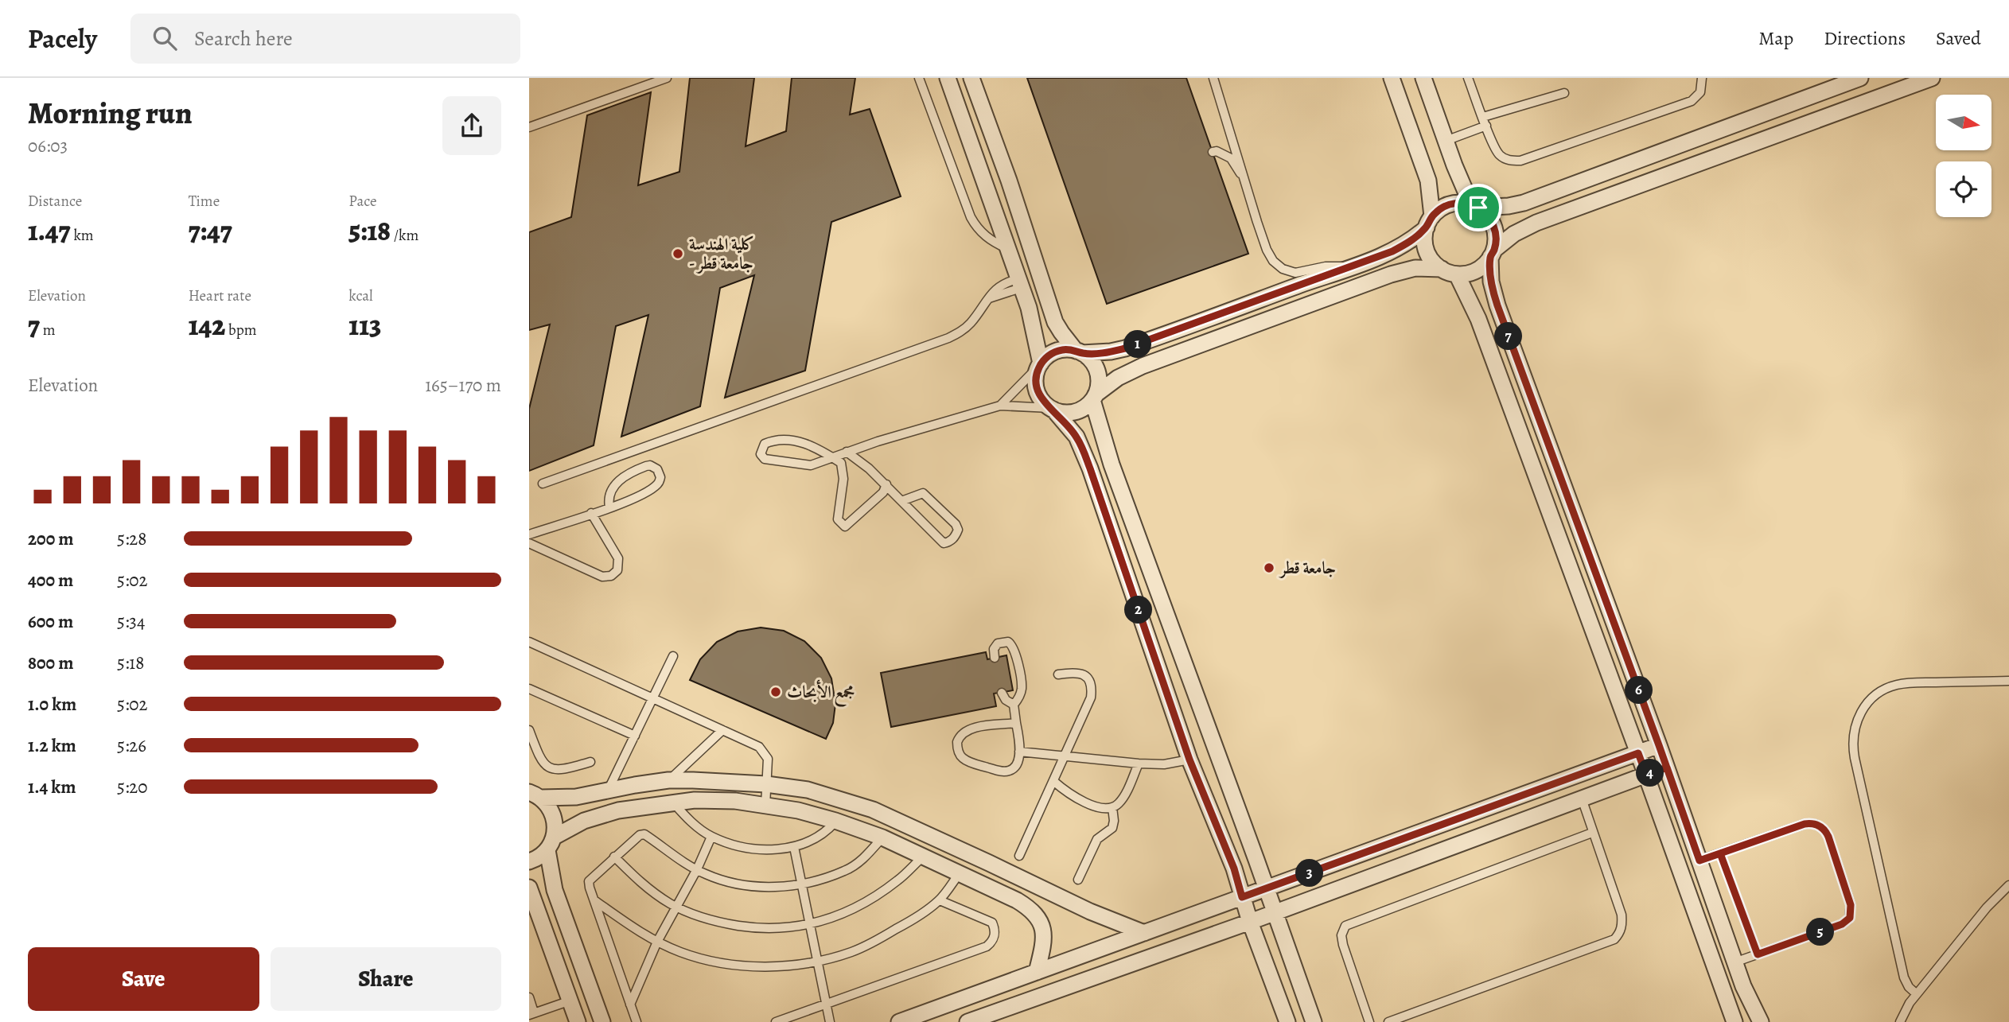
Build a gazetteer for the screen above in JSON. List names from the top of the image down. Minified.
{"places":["كلية الهندسة - جامعة قطر","جامعة قطر","مجمع الأبحاث"],"north":"right","page":{"header":"Pacely","search":"Search here","nav":["Map","Directions","Saved"],"heading":["Morning run","06:03"],"stats":[["Distance","1.47 km"],["Time","7:47"],["Pace","5:18 /km"],["Elevation","7 m"],["Heart rate","142 bpm"],["kcal","113"]],"pins":["7","1","2","6","4","3","5"],"chart":["Elevation","165–170 m"],"list":[{"name":"200 m","note":"5:28"},{"name":"400 m","note":"5:02"},{"name":"600 m","note":"5:34"},{"name":"800 m","note":"5:18"},{"name":"1.0 km","note":"5:02"},{"name":"1.2 km","note":"5:26"},{"name":"1.4 km","note":"5:20"}],"buttons":["Save","Share"]}}
